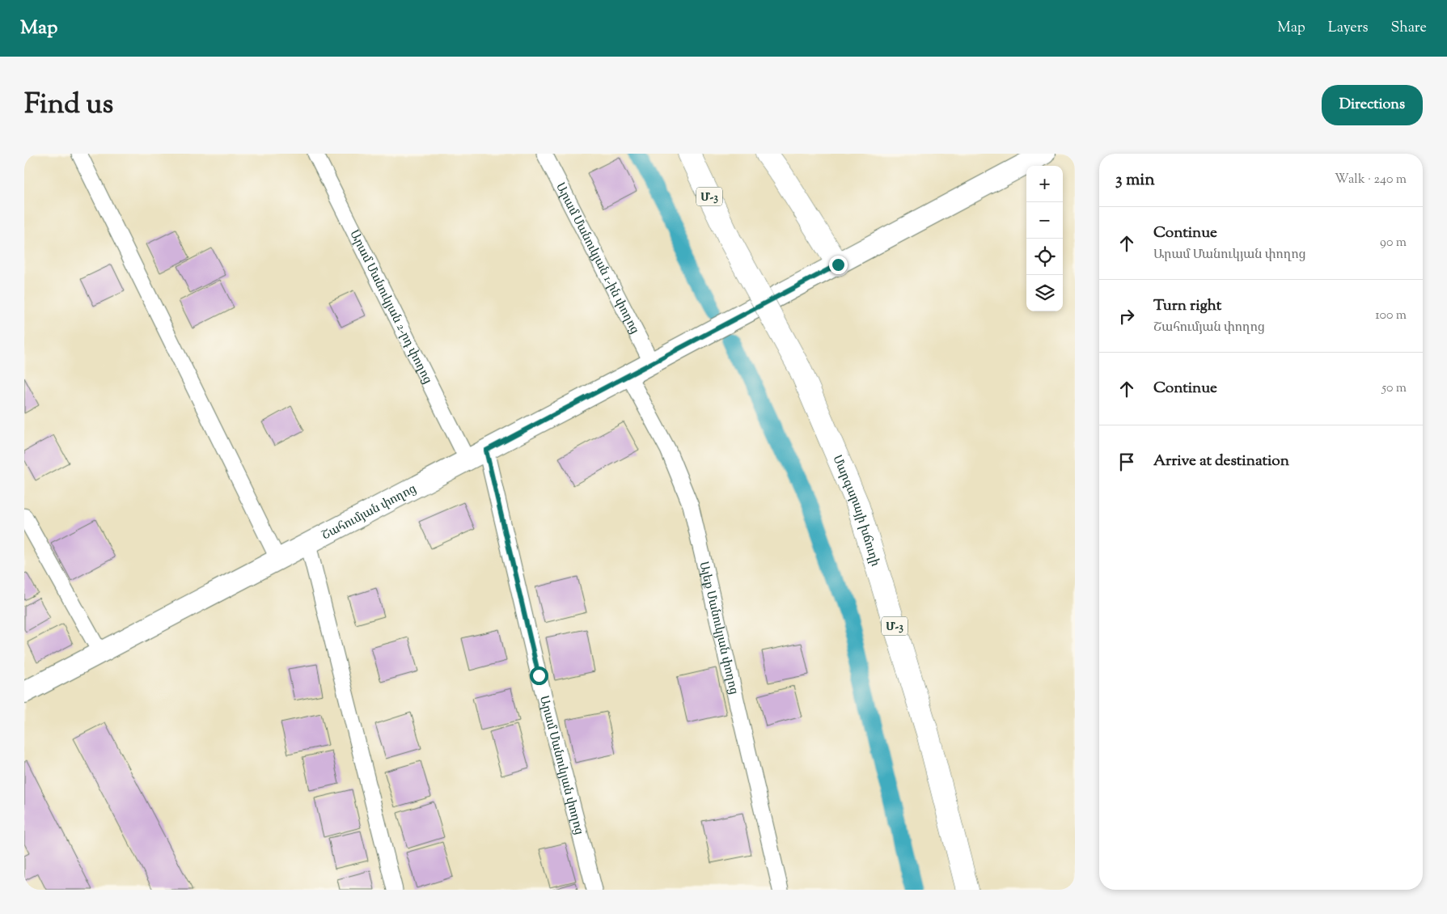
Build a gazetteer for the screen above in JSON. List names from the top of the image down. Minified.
{"streets":{"highway":["Մ-3","Մարգարայի խճուղի"],"main road":["Շահումյան փողոց"],"street":["Արամ Մանուկյան 1-ին փողոց","Արամ Մանուկյան 2-րդ փողոց","Ալեք Մանուկյան փողոց","Արամ Մանուկյան փողոց"]},"crossings":[["Արամ Մանուկյան 1-ին փողոց","Շահումյան փողոց"],["Արամ Մանուկյան 2-րդ փողոց","Շահումյան փողոց"],["Շահումյան փողոց","Ալեք Մանուկյան փողոց"],["Շահումյան փողոց","Արամ Մանուկյան փողոց"]],"page":{"header":"Map","nav":["Map","Layers","Share"],"title":"Find us","buttons":"Directions","heading":["3 min","Walk · 240 m"],"map_buttons":["+","−"],"list":[["Continue","Արամ Մանուկյան փողոց","90 m"],["Turn right","Շահումյան փողոց","100 m"],["Continue","50 m"],"Arrive at destination"]}}
